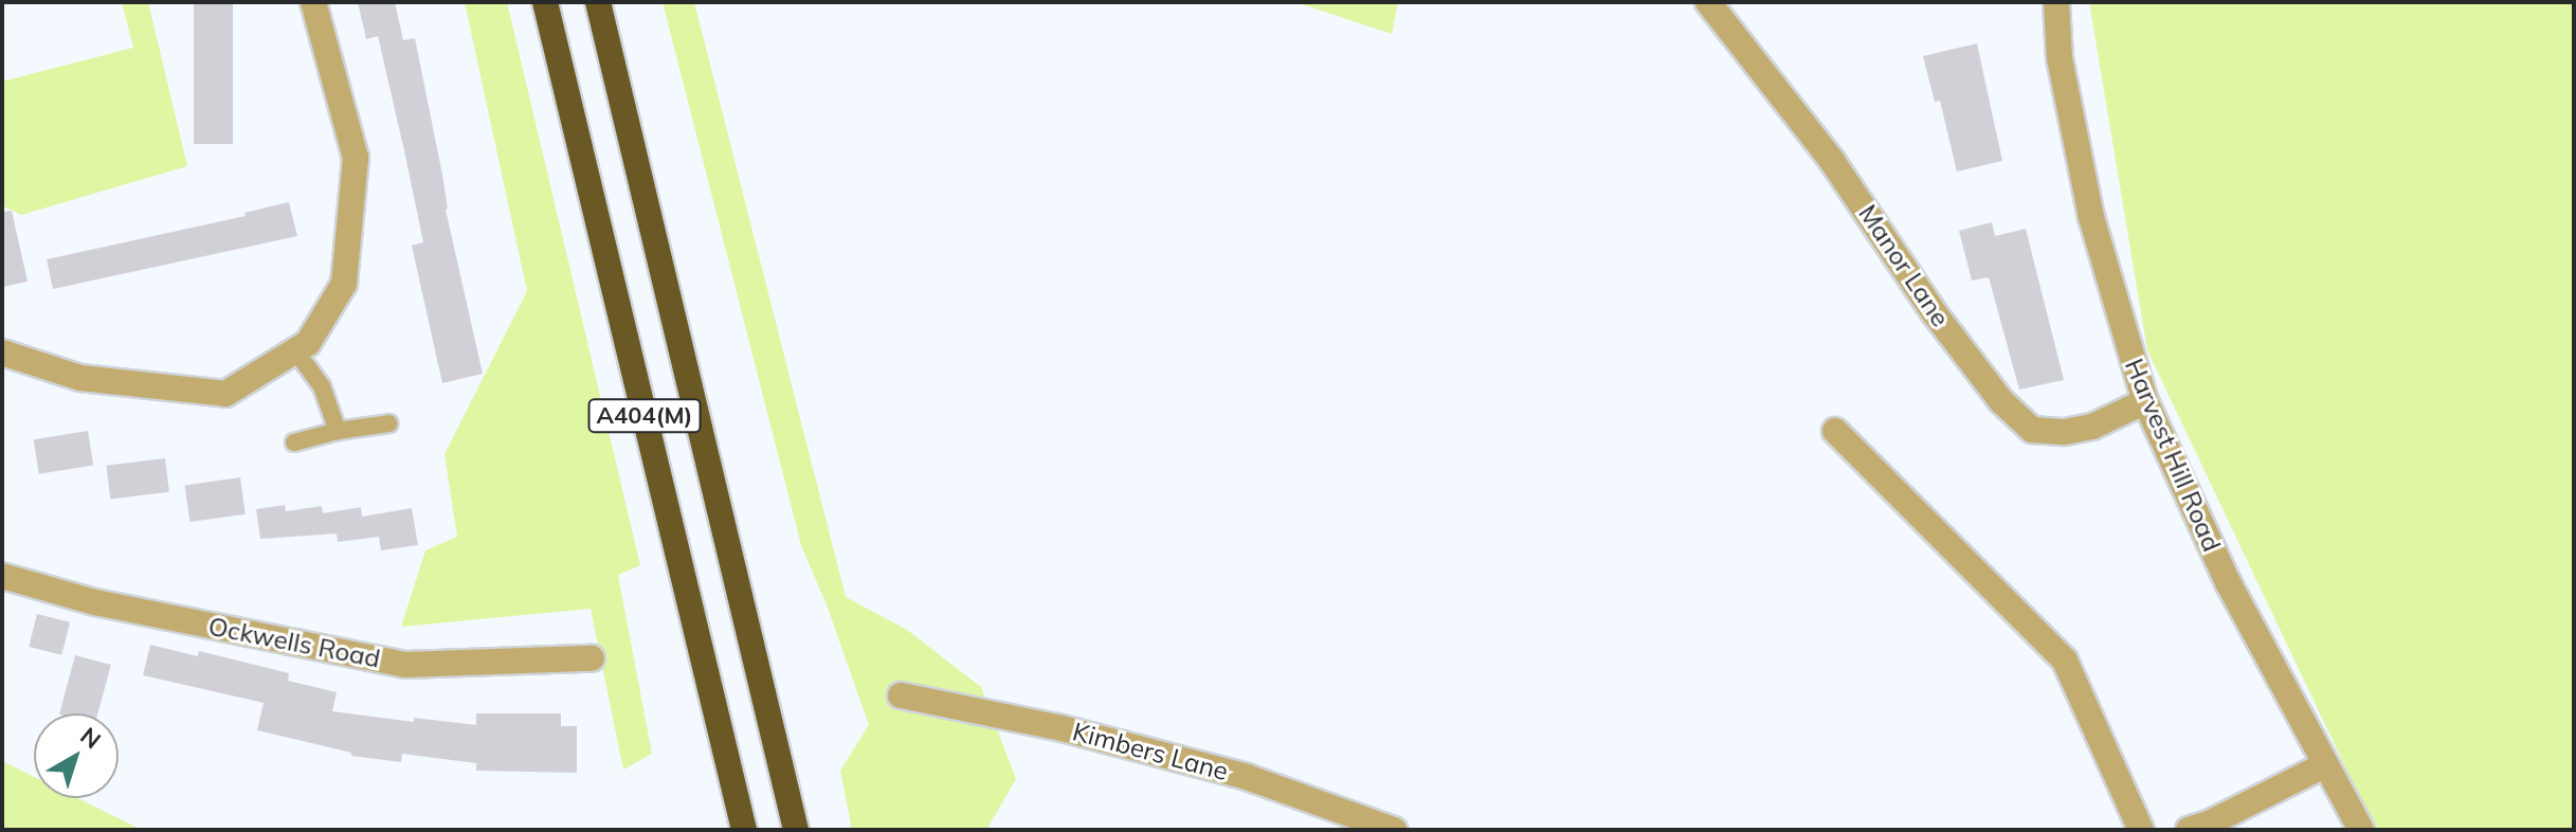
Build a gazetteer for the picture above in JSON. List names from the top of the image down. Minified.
{"streets":{"highway":["A404(M)"],"street":["Manor Lane","Harvest Hill Road","Ockwells Road","Kimbers Lane"]},"crossings":[["Manor Lane","Harvest Hill Road"]],"north":"top right"}
